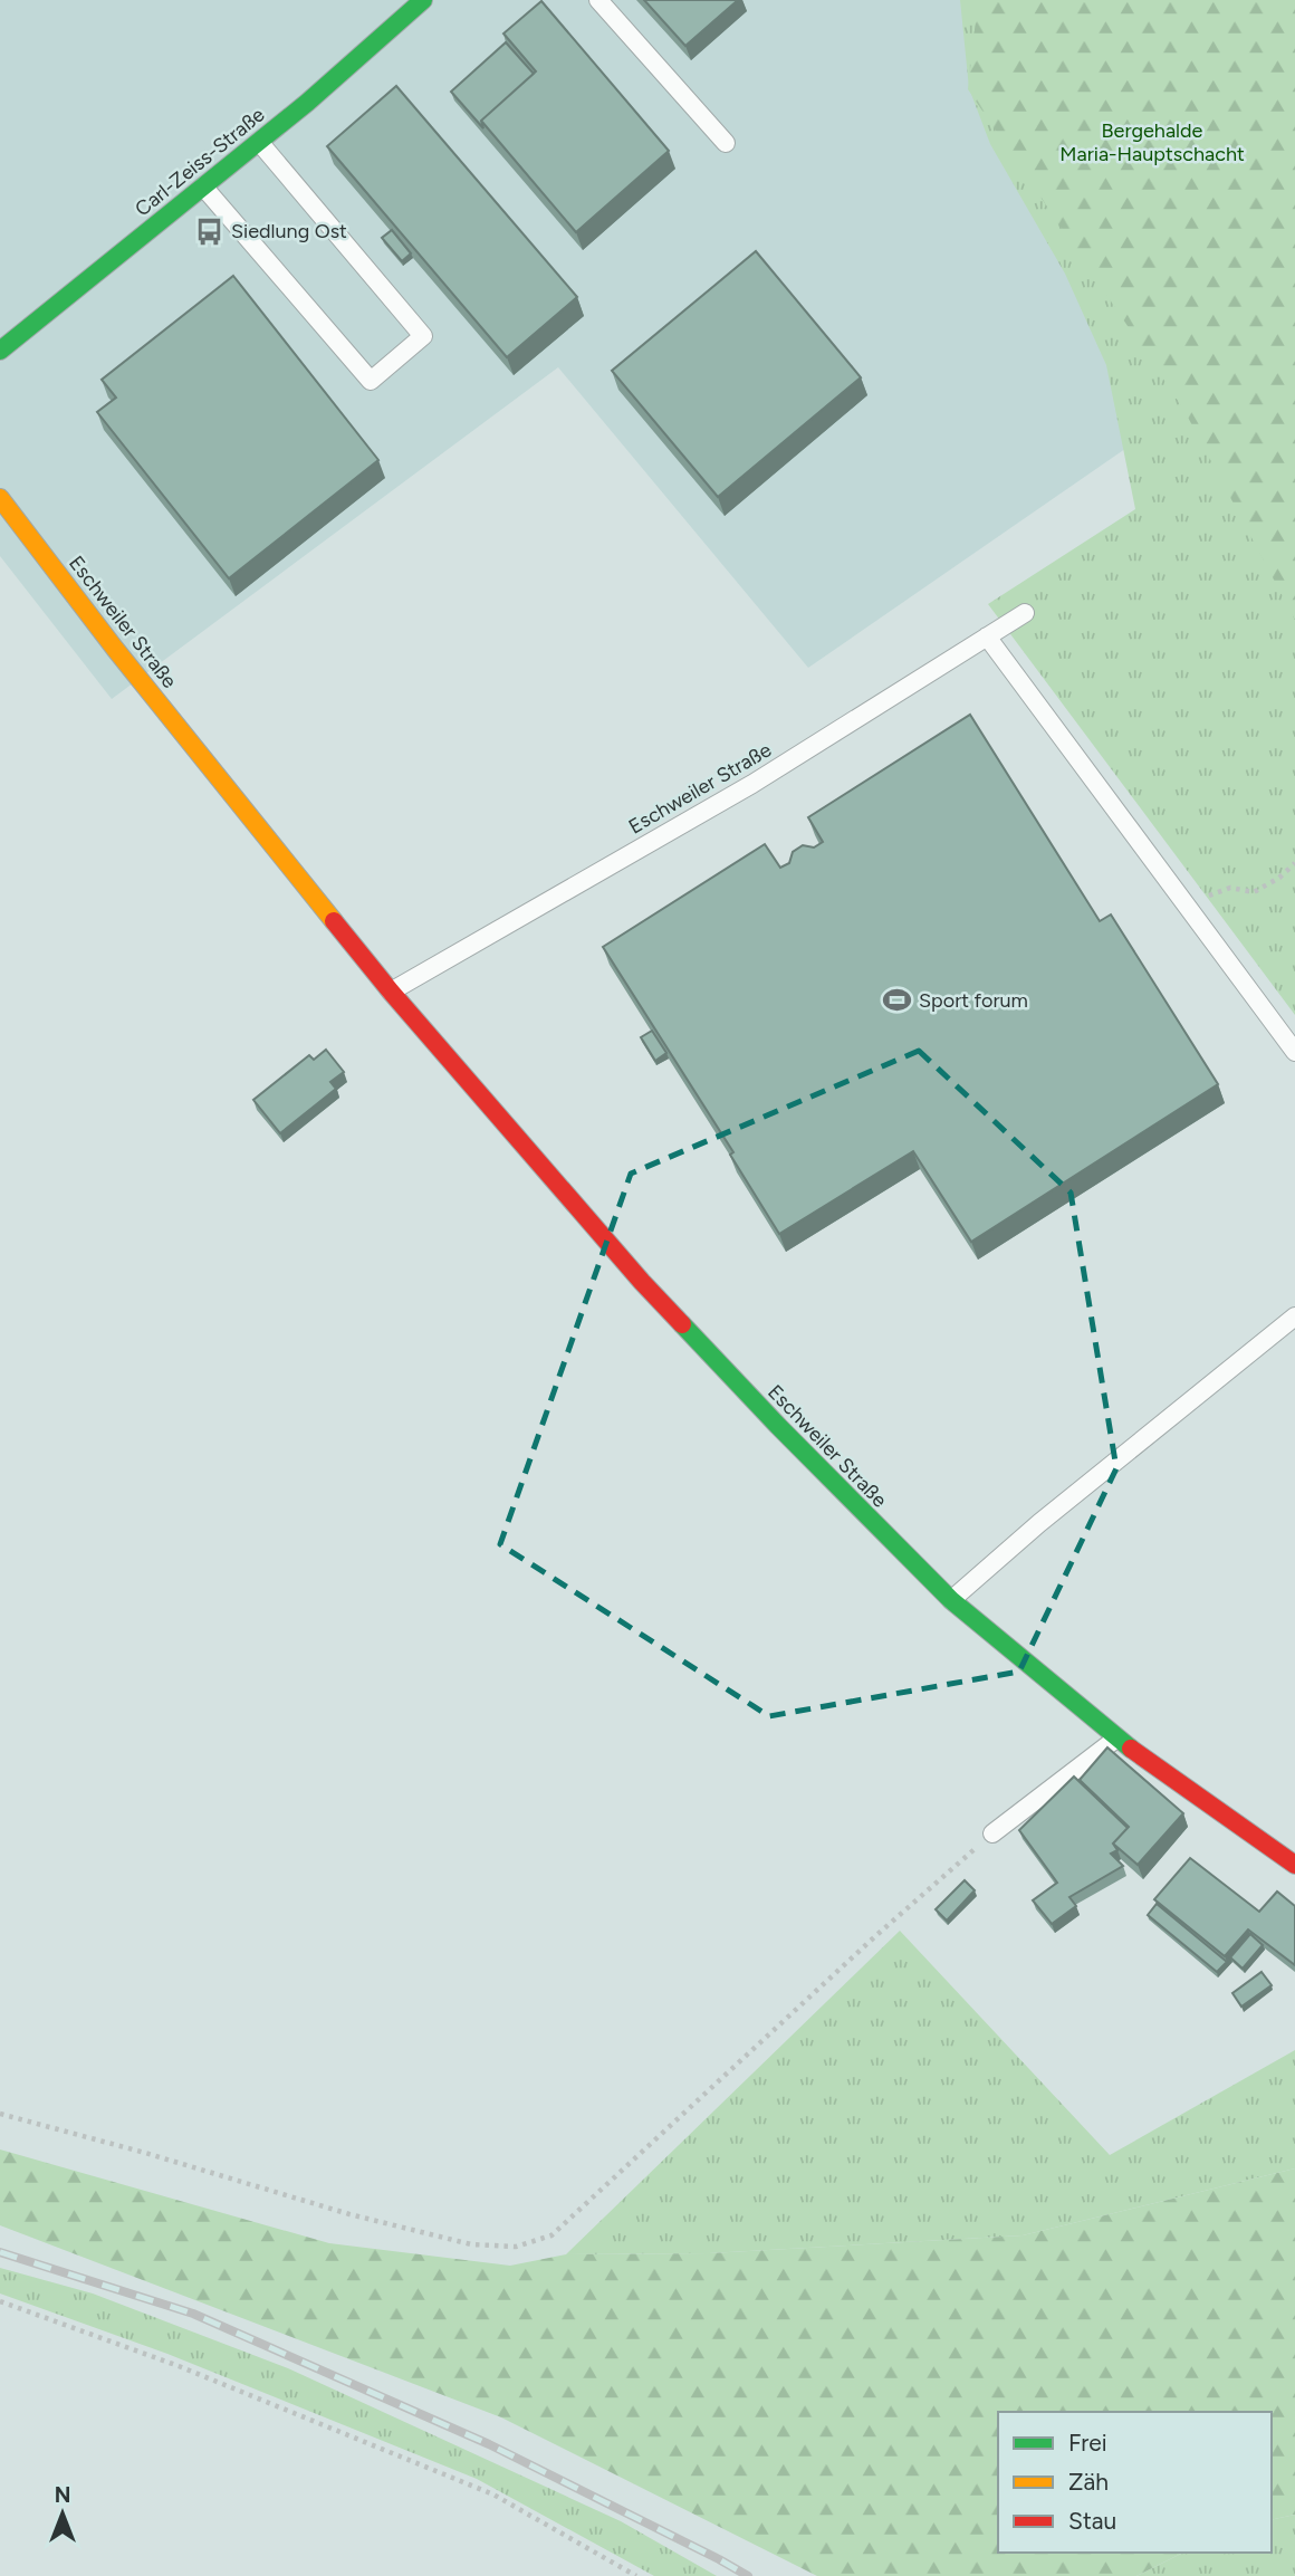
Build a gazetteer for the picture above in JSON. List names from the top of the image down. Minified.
{"streets":{"street":["Carl-Zeiss-Straße","Eschweiler Straße"]},"parks":["Bergehalde Maria-Hauptschacht"],"places":{"bus stop":["Siedlung Ost"],"sports":["Sport forum"]},"legend":["Frei","Zäh","Stau"],"north":"top"}
